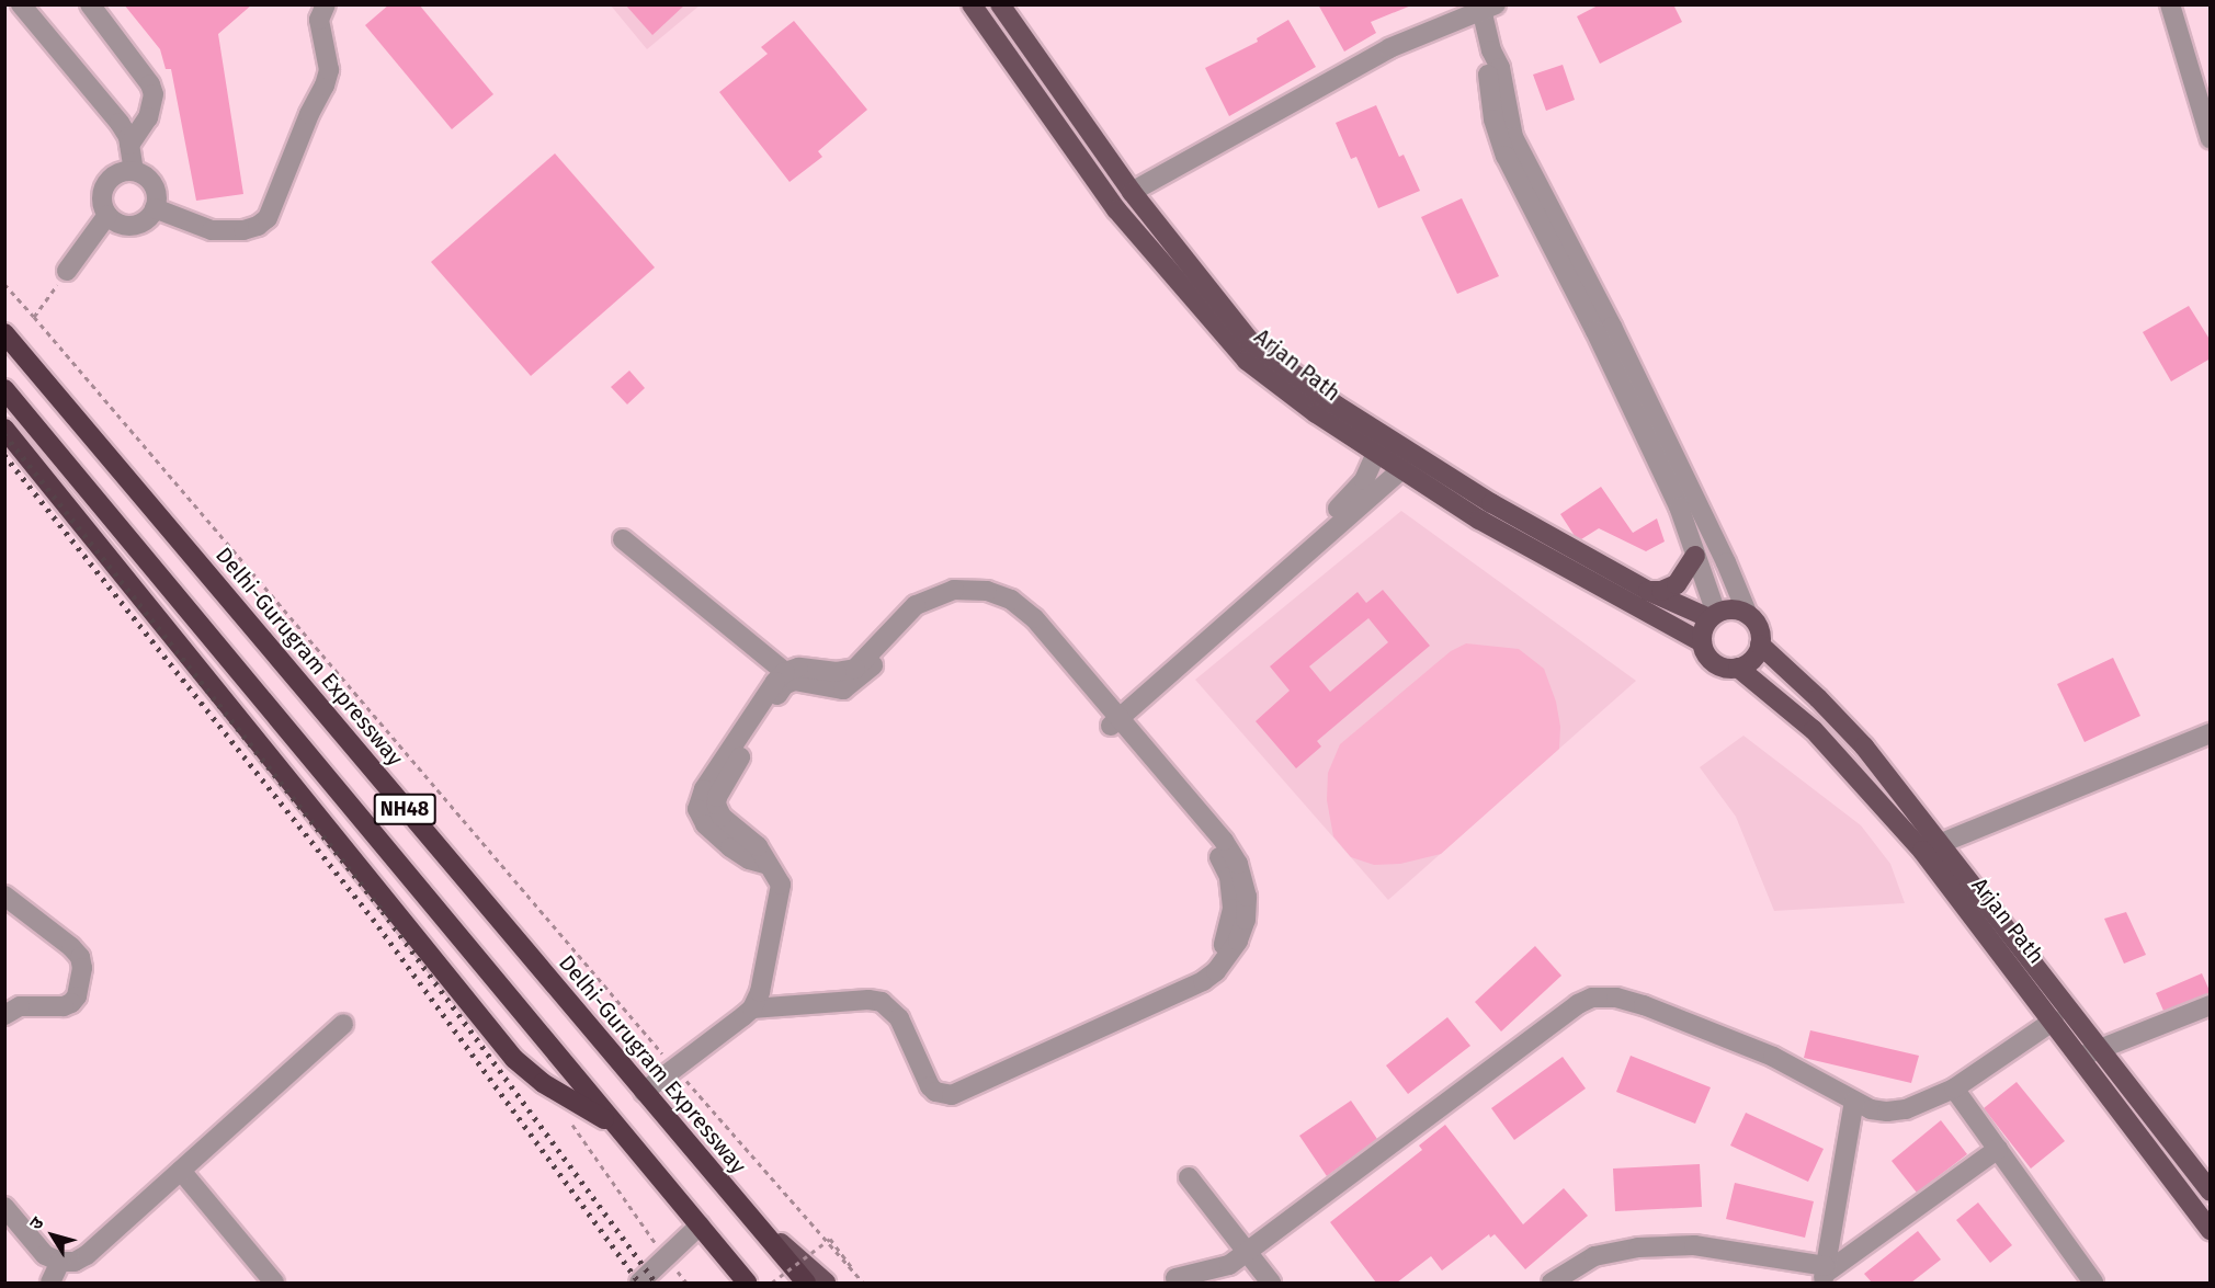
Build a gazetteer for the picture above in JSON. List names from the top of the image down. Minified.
{"streets":{"highway":["Delhi-Gurugram Expressway","NH48"],"main road":["Arjan Path"]},"north":"top left"}
